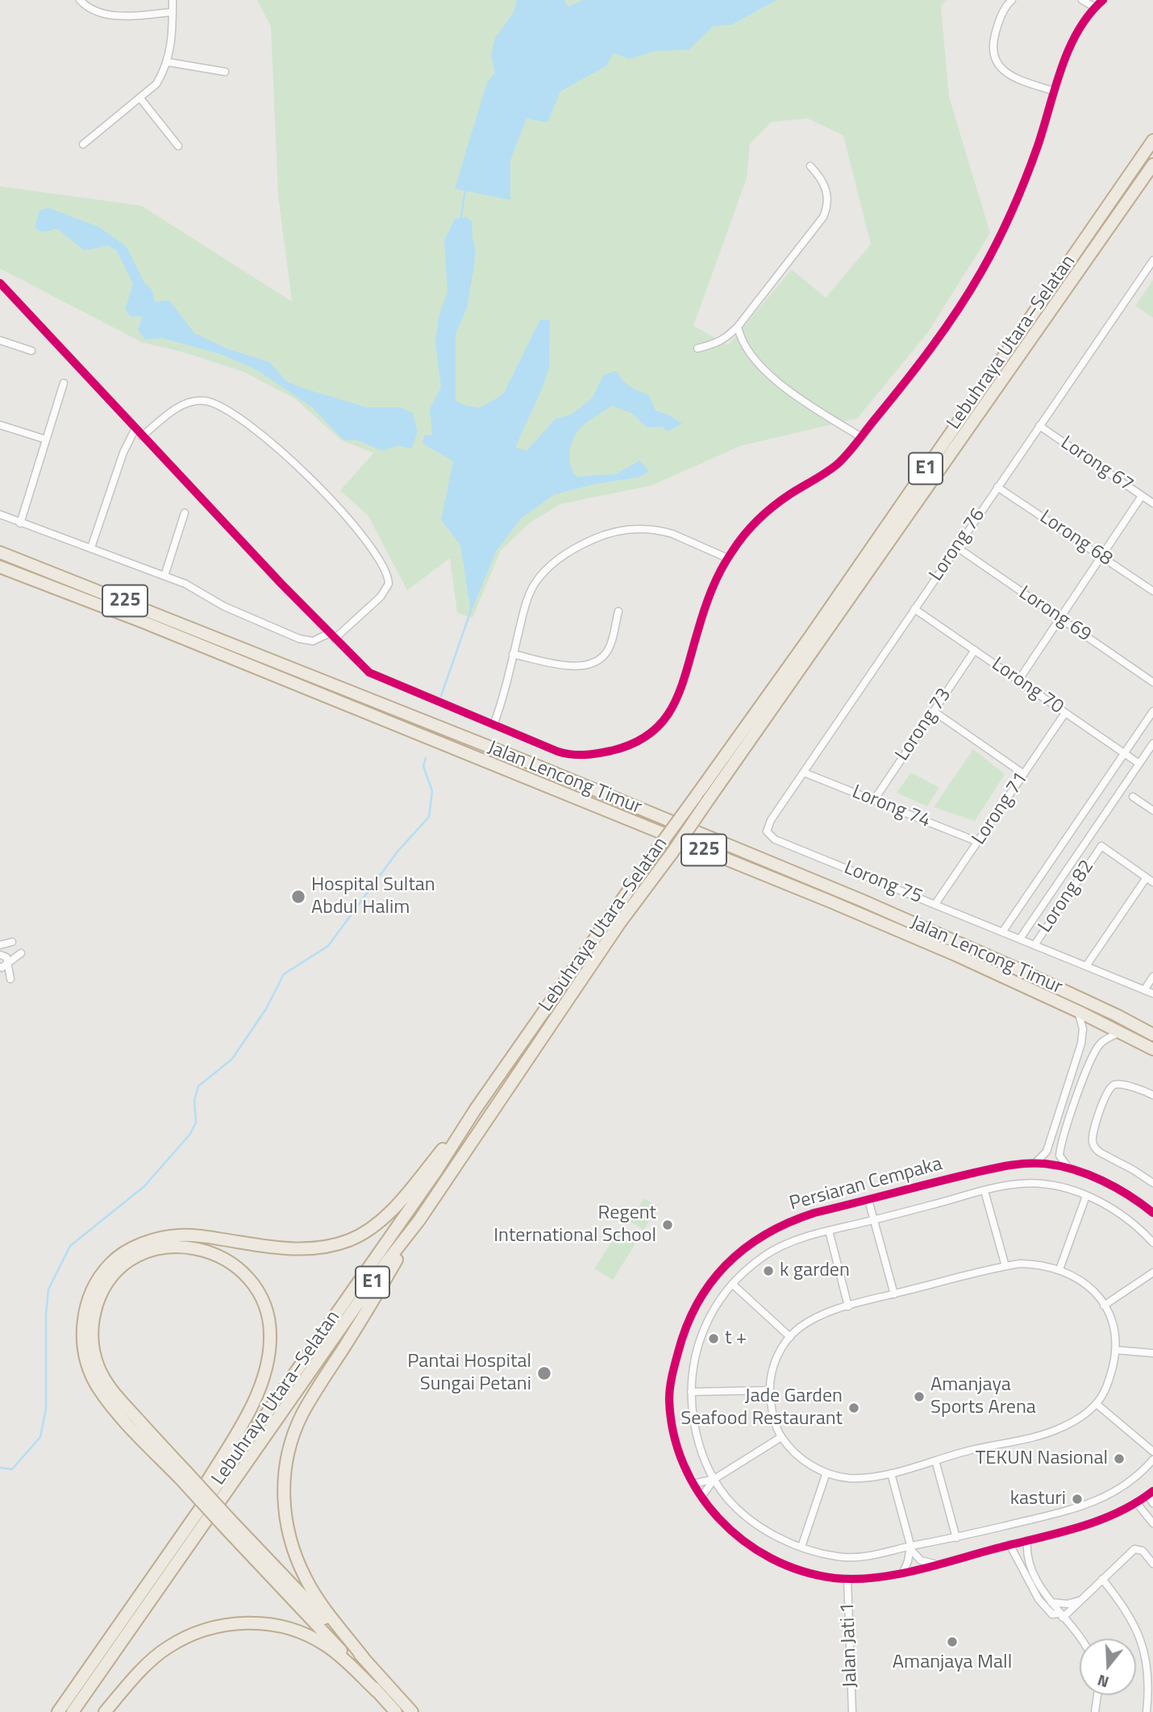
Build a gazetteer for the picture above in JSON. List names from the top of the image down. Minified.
{"streets":{"highway":["Lebuhraya Utara–Selatan","E1","225","Jalan Lencong Timur"],"street":["Lorong 67","Lorong 68","Lorong 76","Lorong 69","Lorong 70","Lorong 73","Lorong 74","Lorong 71","Lorong 75","Lorong 82","Persiaran Cempaka","Jalan Jati 1"]},"crossings":[["Lorong 67","Lorong 76"],["Lorong 68","Lorong 76"],["Lorong 76","Lorong 69"],["Lorong 76","Lorong 70"],["Lorong 76","Lorong 74"],["Lorong 76","Lorong 75"],["Lorong 70","Lorong 73"],["Lorong 70","Lorong 71"],["Lorong 73","Lorong 74"],["Lorong 74","Lorong 71"],["Lorong 71","Lorong 75"],["Lorong 75","Lorong 82"],["Persiaran Cempaka","Jalan Jati 1"]],"places":["Hospital Sultan Abdul Halim","Regent International School","k garden","t +","Pantai Hospital Sungai Petani","Amanjaya Sports Arena","Jade Garden Seafood Restaurant","TEKUN Nasional","kasturi","Amanjaya Mall"],"north":"bottom"}
